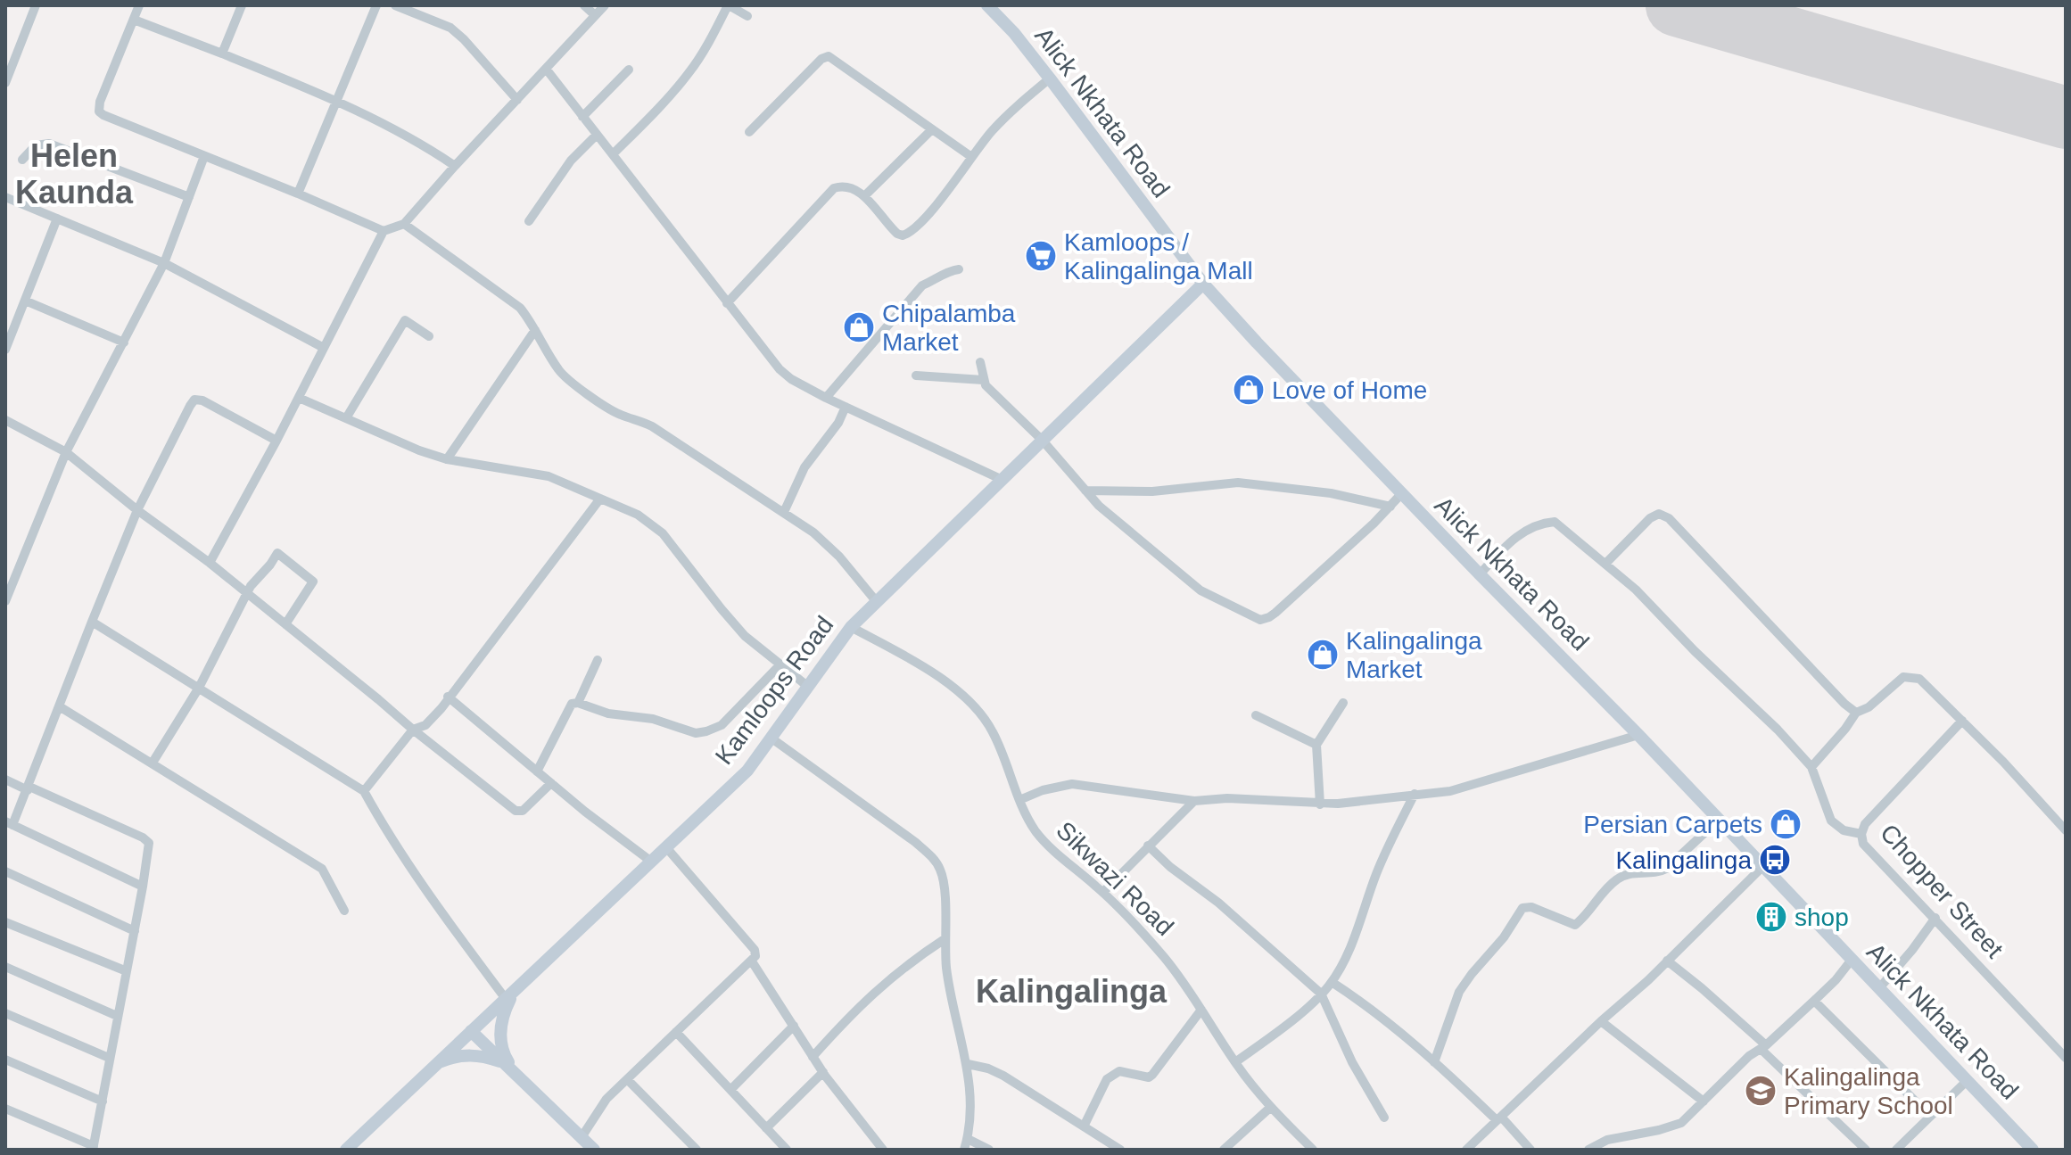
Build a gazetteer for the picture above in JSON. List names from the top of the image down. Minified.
{"streets":{"main road":["Alick Nkhata Road","Kamloops Road"],"street":["Sikwazi Road","Chopper Street"]},"crossings":[["Alick Nkhata Road","Kamloops Road"],["Kamloops Road","Sikwazi Road"]],"districts":["Helen Kaunda","Kalingalinga"],"places":{"supermarket":["Kamloops / Kalingalinga Mall"],"shop":["Chipalamba Market","Love of Home","Kalingalinga Market","Persian Carpets"],"bus stop":["Kalingalinga"],"building":["shop"],"school or university":["Kalingalinga Primary School"]}}
